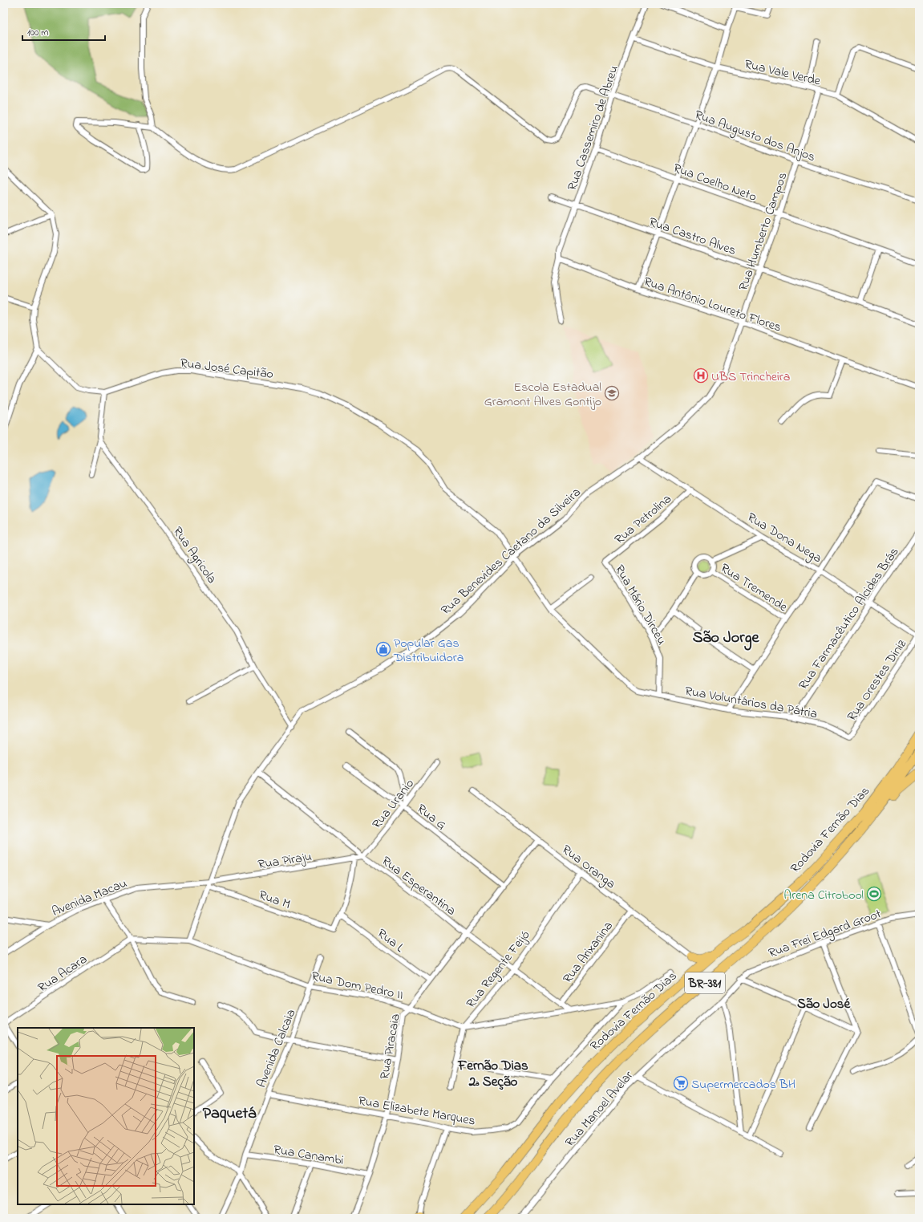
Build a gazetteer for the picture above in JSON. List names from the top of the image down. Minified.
{"streets":{"highway":["Rodovia Fernão Dias","BR-381"],"street":["Rua Vale Verde","Rua Cassemiro de Abreu","Rua Augusto dos Anjos","Rua Coelho Neto","Rua Humberto Campos","Rua Castro Alves","Rua Antônio Loureto Flores","Rua José Capitão","Rua Petrolina","Rua Dona Nega","Rua Benevides Caetano da Silveira","Rua Agricola","Rua Tremende","Rua Mário Dirceu","Rua Farmacêutico Alcides Brás","Rua Orestes Diniz","Rua Voluntários da Pátria","Rua Uranio","Rua G","Rua Piraju","Rua Oranga","Rua Esperantina","Avenida Macau","Rua M","Rua Frei Edgard Groot","Rua L","Rua Arixanina","Rua Regente Feijó","Rua Acara","Rua Dom Pedro II","Rua Piracaia","Avenida Calcaia","Rua Manoel Avelar","Rua Elizabete Marques","Rua Canambi"]},"crossings":[["Rua Vale Verde","Rua Cassemiro de Abreu"],["Rua Vale Verde","Rua Humberto Campos"],["Rua Cassemiro de Abreu","Rua Augusto dos Anjos"],["Rua Cassemiro de Abreu","Rua Coelho Neto"],["Rua Cassemiro de Abreu","Rua Castro Alves"],["Rua Cassemiro de Abreu","Rua Antônio Loureto Flores"],["Rua Augusto dos Anjos","Rua Humberto Campos"],["Rua Coelho Neto","Rua Humberto Campos"],["Rua Humberto Campos","Rua Castro Alves"],["Rua Humberto Campos","Rua Antônio Loureto Flores"],["Rua Humberto Campos","Rua Dona Nega"],["Rua Humberto Campos","Rua Benevides Caetano da Silveira"],["Rua José Capitão","Rua Benevides Caetano da Silveira"],["Rua José Capitão","Rua Voluntários da Pátria"],["Rua Petrolina","Rua Dona Nega"],["Rua Petrolina","Rua Mário Dirceu"],["Rua Dona Nega","Rua Benevides Caetano da Silveira"],["Rua Dona Nega","Rua Farmacêutico Alcides Brás"],["Rua Dona Nega","Rua Orestes Diniz"],["Rua Benevides Caetano da Silveira","Rua Agricola"],["Rua Benevides Caetano da Silveira","Rua Voluntários da Pátria"],["Rua Benevides Caetano da Silveira","Rua Piraju"],["Rua Benevides Caetano da Silveira","Rua Esperantina"],["Rua Benevides Caetano da Silveira","Avenida Macau"],["Rua Benevides Caetano da Silveira","Rua M"],["Rua Benevides Caetano da Silveira","Rua Dom Pedro II"],["Rua Mário Dirceu","Rua Voluntários da Pátria"],["Rua Farmacêutico Alcides Brás","Rua Voluntários da Pátria"],["Rua Orestes Diniz","Rua Voluntários da Pátria"],["Rua Uranio","Rua G"],["Rua Uranio","Rua Piraju"],["Rua Uranio","Rua Esperantina"],["Rua G","Rua Piracaia"],["Rua Piraju","Rua Esperantina"],["Rua Piraju","Avenida Macau"],["Rua Piraju","Rua M"],["Rua Oranga","Rua Arixanina"],["Rua Oranga","Rua Regente Feijó"],["Rua Oranga","Rua Piracaia"],["Rua Esperantina","Rua Arixanina"],["Rua Esperantina","Rua Regente Feijó"],["Rua Esperantina","Rua Dom Pedro II"],["Rua Esperantina","Rua Piracaia"],["Avenida Macau","Rua M"],["Rua M","Rua L"],["Rua Frei Edgard Groot","Rua Manoel Avelar"],["Rua L","Rua Piracaia"],["Rua Regente Feijó","Rua Dom Pedro II"],["Rua Acara","Rua Dom Pedro II"],["Rua Dom Pedro II","Rua Piracaia"],["Rua Dom Pedro II","Avenida Calcaia"],["Rua Dom Pedro II","Rua Elizabete Marques"],["Rua Piracaia","Rua Elizabete Marques"],["Rua Piracaia","Rua Canambi"],["Avenida Calcaia","Rua Elizabete Marques"],["Avenida Calcaia","Rua Canambi"]],"districts":["São Jorge","São José","Fernão Dias 2ª Seção","Paquetá"],"places":{"hospital":["UBS Trincheira"],"school or university":["Escola Estadual Gramont Alves Gontijo"],"shop":["Popular Gas Distribuidora"],"sports":["Arena Citrobool"],"supermarket":["Supermercados BH"]},"scale_bar":"100 m"}
